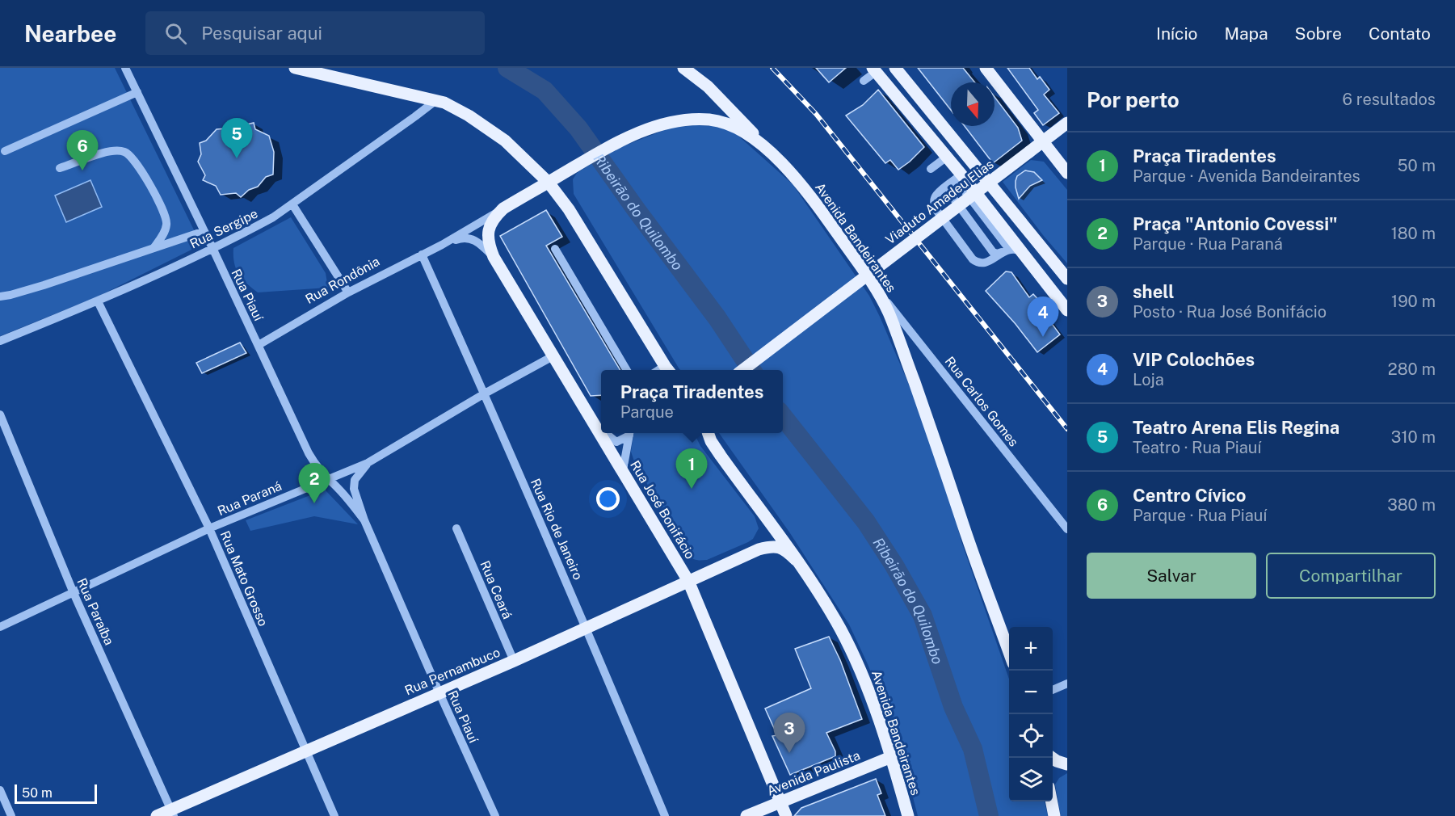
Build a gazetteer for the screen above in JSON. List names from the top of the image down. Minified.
{"streets":{"main road":["Viaduto Amadeu Elias","Avenida Bandeirantes","Rua Rondônia","Rua José Bonifácio","Rua Pernambuco","Avenida Paulista"],"street":["Rua Sergipe","Rua Piauí","Rua Carlos Gomes","Rua Paraná","Rua Rio de Janeiro","Rua Mato Grosso","Rua Ceará","Rua Paraíba"]},"crossings":[["Rua Sergipe","Rua Piauí"],["Rua Sergipe","Rua Mato Grosso"],["Avenida Bandeirantes","Rua Rondônia"],["Avenida Bandeirantes","Rua Carlos Gomes"],["Avenida Bandeirantes","Rua Pernambuco"],["Avenida Bandeirantes","Avenida Paulista"],["Rua Rondônia","Rua Piauí"],["Rua Rondônia","Rua José Bonifácio"],["Rua Rondônia","Rua Rio de Janeiro"],["Rua Piauí","Rua Paraná"],["Rua Piauí","Rua Pernambuco"],["Rua Paraná","Rua José Bonifácio"],["Rua Paraná","Rua Rio de Janeiro"],["Rua Paraná","Rua Mato Grosso"],["Rua Paraná","Rua Paraíba"],["Rua José Bonifácio","Rua Pernambuco"],["Rua José Bonifácio","Avenida Paulista"],["Rua Rio de Janeiro","Rua Pernambuco"],["Rua Mato Grosso","Rua Pernambuco"],["Rua Ceará","Rua Pernambuco"],["Rua Paraíba","Rua Pernambuco"]],"water":["Ribeirão do Quilombo"],"scale_bar":"50 m","north":"bottom","page":{"header":"Nearbee","search":"Pesquisar aqui","nav":["Início","Mapa","Sobre","Contato"],"heading":["Por perto","6 resultados"],"pins":["5","6","4","1","2","3"],"list":[{"mark":"1","name":"Praça Tiradentes","note":"Parque · Avenida Bandeirantes","value":"50 m"},{"mark":"2","name":"Praça \"Antonio Covessi\"","note":"Parque · Rua Paraná","value":"180 m"},{"mark":"3","name":"shell","note":"Posto · Rua José Bonifácio","value":"190 m"},{"mark":"4","name":"VIP Colochões","note":"Loja","value":"280 m"},{"mark":"5","name":"Teatro Arena Elis Regina","note":"Teatro · Rua Piauí","value":"310 m"},{"mark":"6","name":"Centro Cívico","note":"Parque · Rua Piauí","value":"380 m"}],"popup":["Praça Tiradentes","Parque"],"buttons":["Salvar","Compartilhar"],"map_buttons":["+","−"],"scale":"50 m"}}
